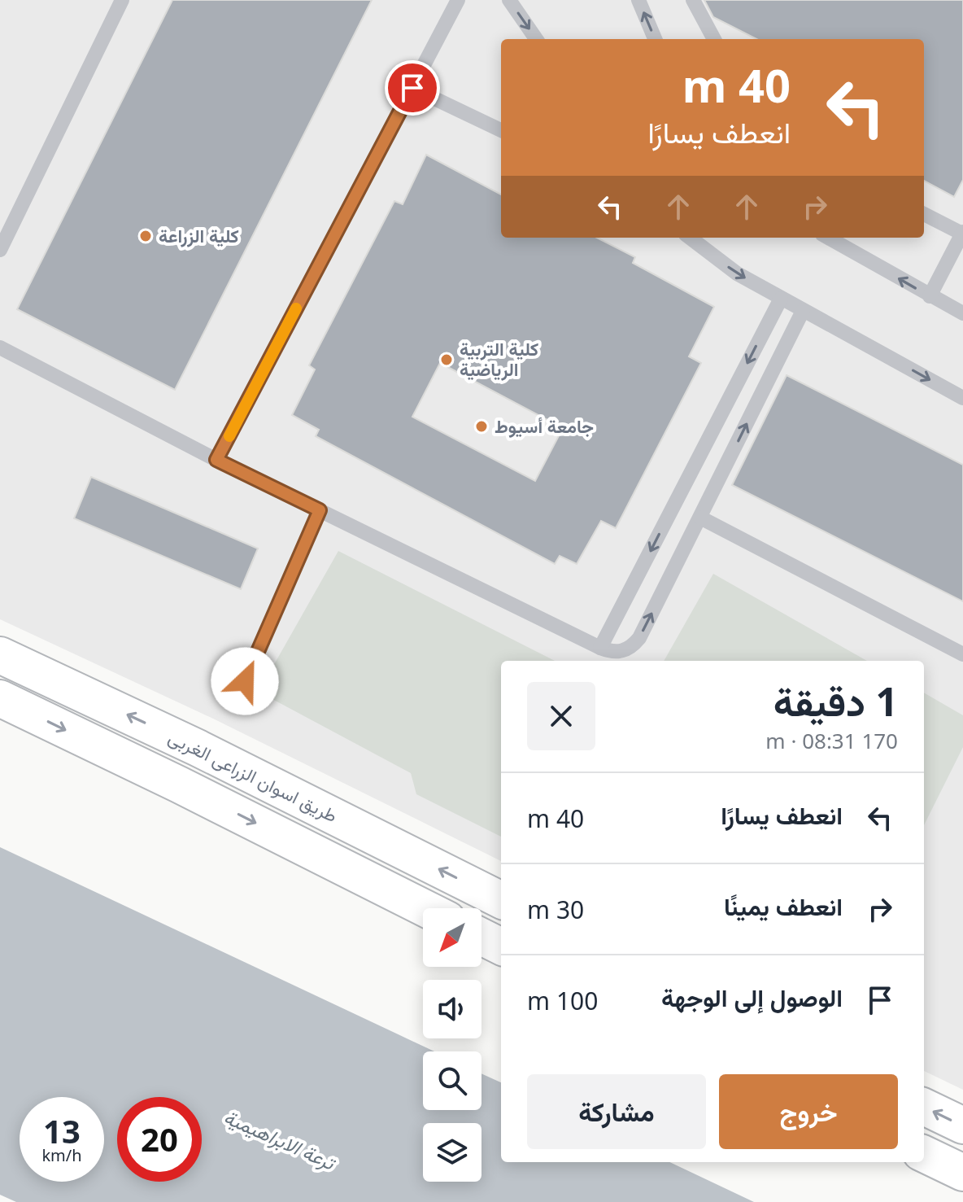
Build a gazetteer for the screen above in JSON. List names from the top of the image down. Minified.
{"streets":{"main road":["طريق اسوان الزراعى الغربى"]},"water":["ترعة الابراهيمية"],"places":["كلية الزراعة","كلية التربية الرياضية","جامعة أسيوط"],"north":"bottom left","page":{"turn":["40 m","انعطف يسارًا"],"heading":["1 دقيقة","170 m · 08:31"],"list":[{"name":"انعطف يسارًا","value":"40 m"},{"name":"انعطف يمينًا","value":"30 m"},{"name":"الوصول إلى الوجهة","value":"100 m"}],"buttons":["خروج","مشاركة"],"speed":"13 km/h","limit":"20"}}
